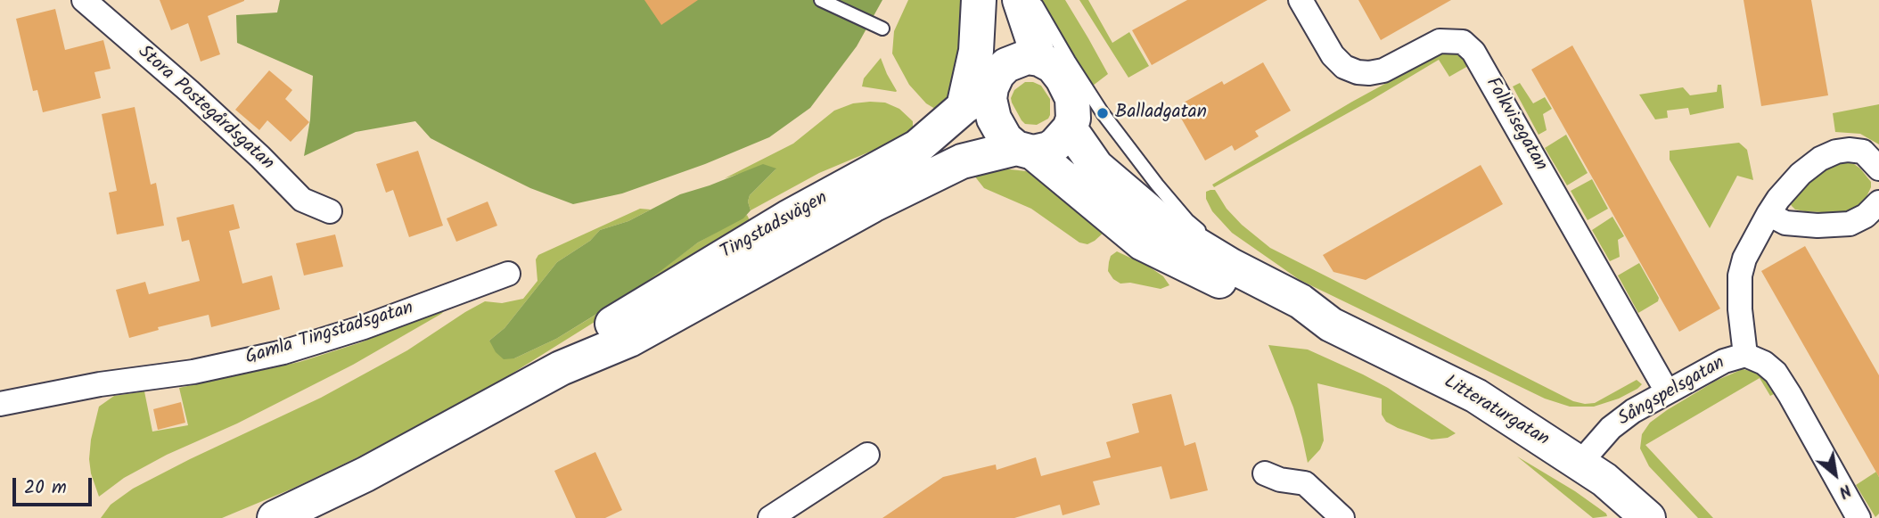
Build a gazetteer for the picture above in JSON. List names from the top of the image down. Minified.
{"streets":{"street":["Stora Postegårdsgatan","Folkvisegatan","Tingstadsvägen","Gamla Tingstadsgatan","Sångspelsgatan","Litteraturgatan"]},"crossings":[["Folkvisegatan","Sångspelsgatan"],["Tingstadsvägen","Litteraturgatan"],["Sångspelsgatan","Litteraturgatan"]],"places":["Balladgatan"],"scale_bar":"20 m","north":"bottom right"}
